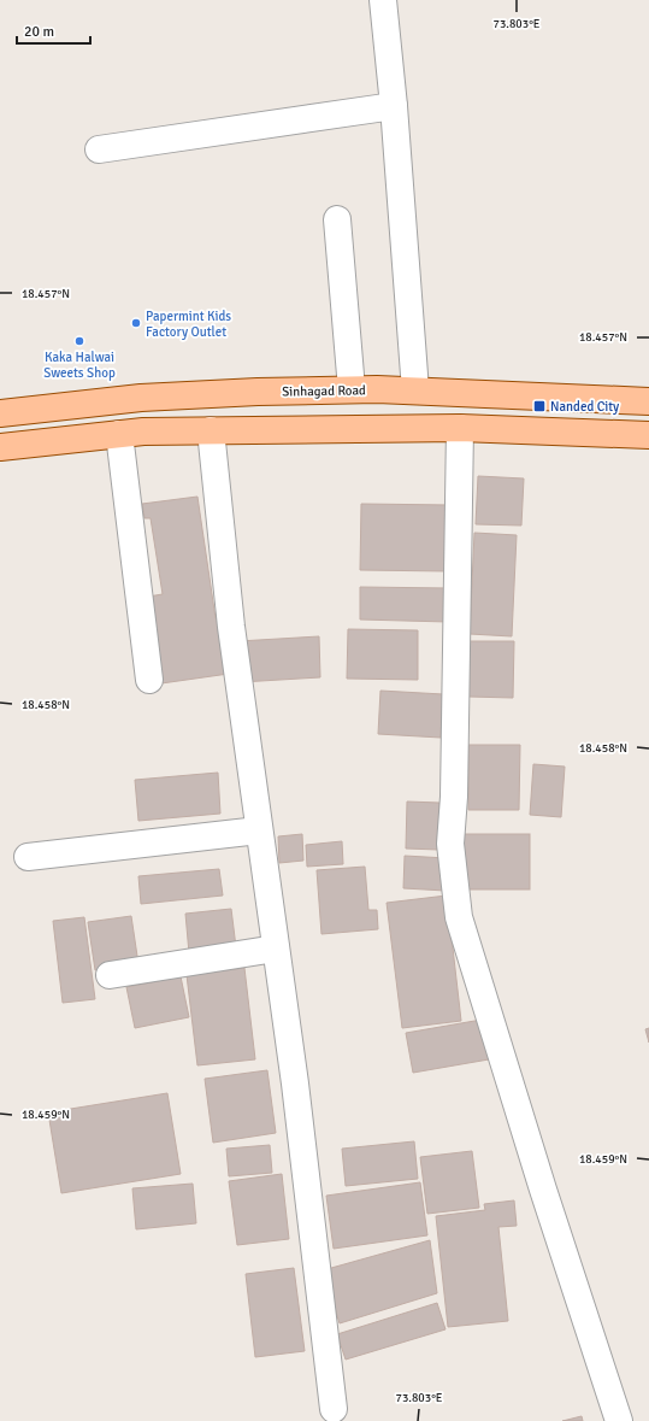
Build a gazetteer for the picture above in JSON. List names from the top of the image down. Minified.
{"streets":{"main road":["Sinhagad Road"]},"places":{"other":["Papermint Kids Factory Outlet","Kaka Halwai Sweets Shop"],"transit":["Nanded City"]},"scale_bar":"20 m","coordinates":["73.803°E","18.457°N","18.458°N","18.459°N"]}
